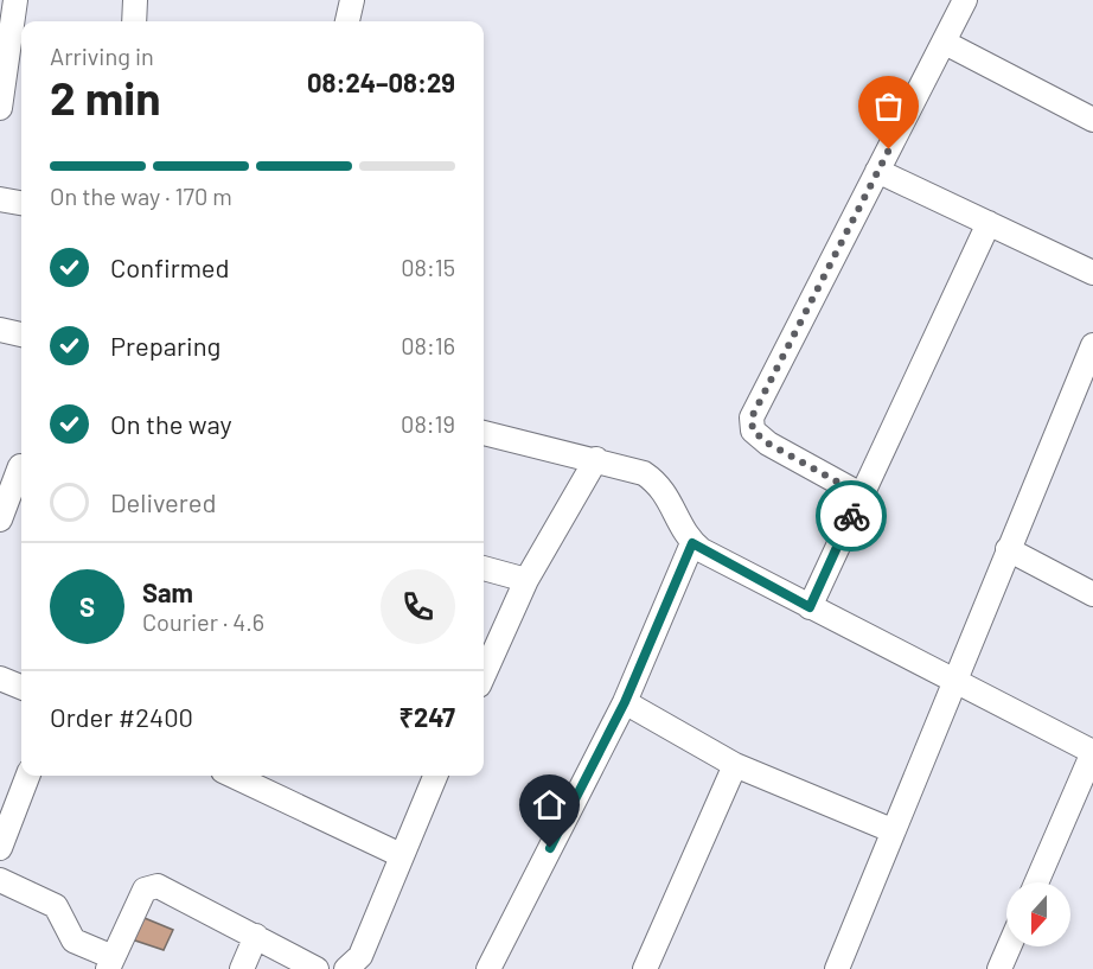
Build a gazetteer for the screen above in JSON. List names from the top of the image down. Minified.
{"north":"bottom","page":{"heading":["2 min","Arriving in","08:24–08:29"],"panel":["Sam","Courier · 4.6","Order #2400","₹247"],"bar":"On the way · 170 m","list":[["Confirmed","08:15"],["Preparing","08:16"],["On the way","08:19"],"Delivered"],"round":"S"}}
